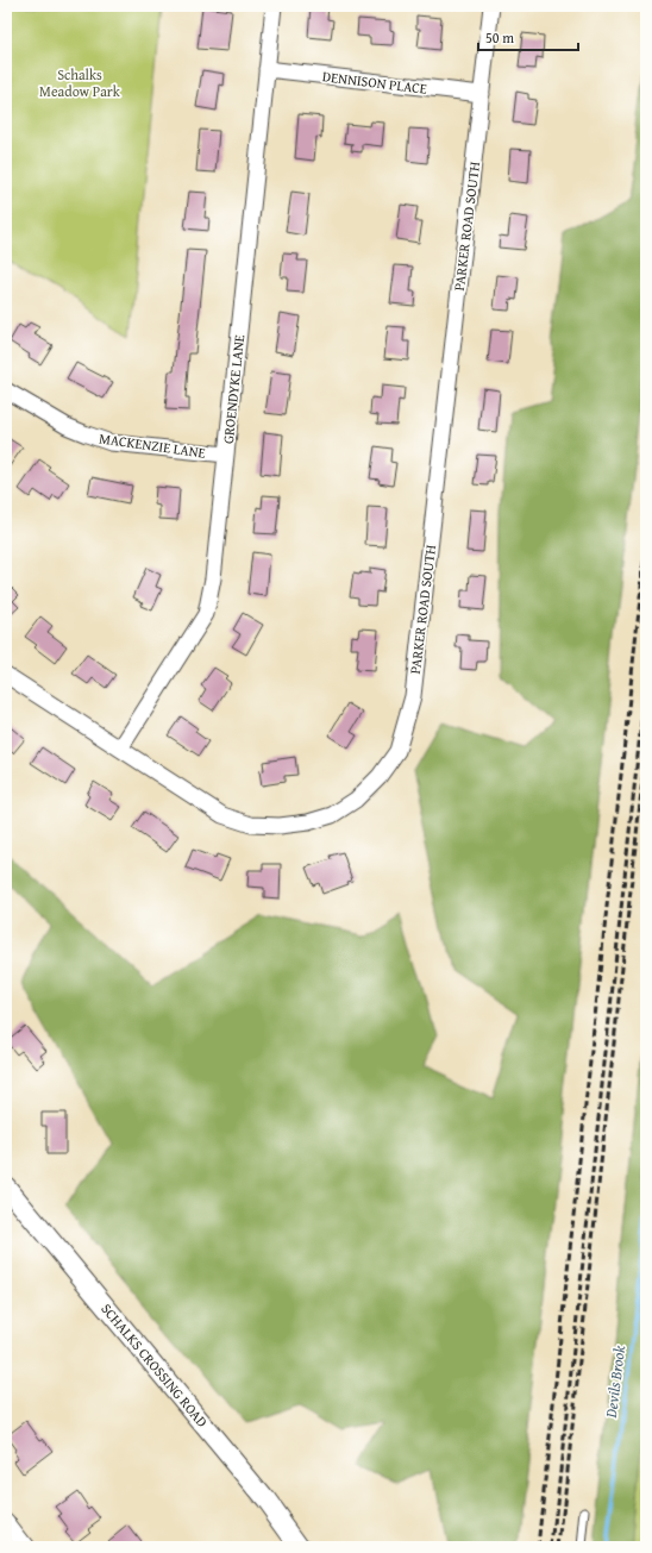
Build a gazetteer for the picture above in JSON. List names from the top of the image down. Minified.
{"streets":{"street":["DENNISON PLACE","PARKER ROAD SOUTH","GROENDYKE LANE","MACKENZIE LANE","SCHALKS CROSSING ROAD"]},"crossings":[["DENNISON PLACE","PARKER ROAD SOUTH"],["DENNISON PLACE","GROENDYKE LANE"],["PARKER ROAD SOUTH","GROENDYKE LANE"],["GROENDYKE LANE","MACKENZIE LANE"]],"water":["Devils Brook"],"parks":["Schalks Meadow Park"],"scale_bar":"50 m"}
